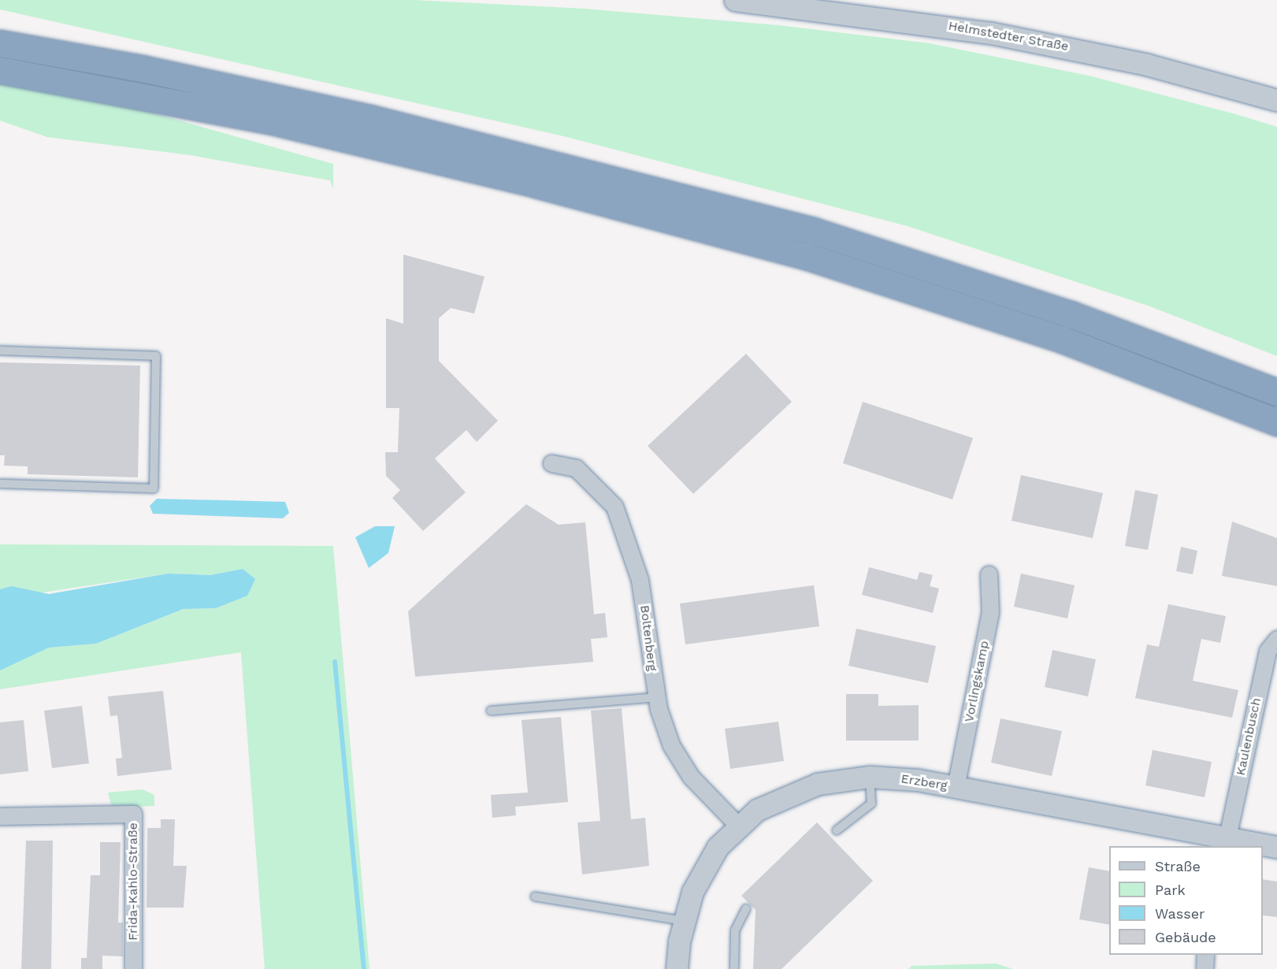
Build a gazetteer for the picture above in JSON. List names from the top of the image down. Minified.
{"streets":{"street":["Helmstedter Straße","Boltenberg","Vorlingskamp","Kaulenbusch","Erzberg","Frida-Kahlo-Straße"]},"crossings":[["Boltenberg","Erzberg"],["Vorlingskamp","Erzberg"],["Kaulenbusch","Erzberg"]],"legend":["Straße","Park","Wasser","Gebäude"]}
